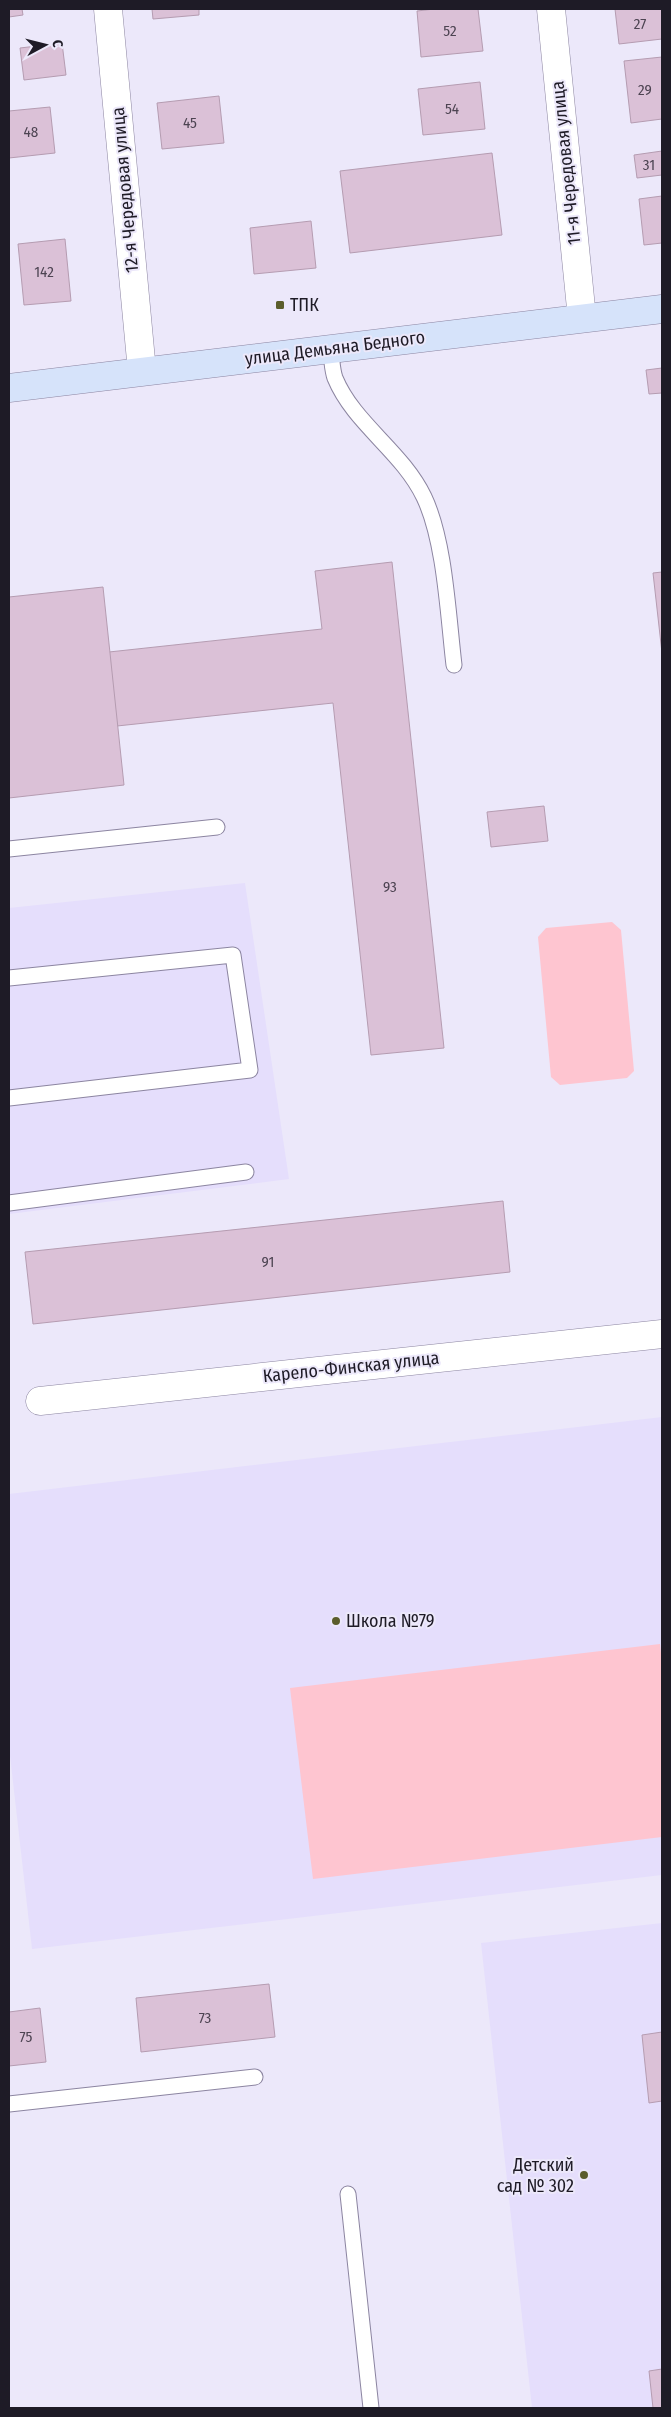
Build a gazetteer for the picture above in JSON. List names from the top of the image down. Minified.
{"streets":{"main road":["улица Демьяна Бедного"],"street":["11-я Чередовая улица","12-я Чередовая улица","Карело-Финская улица"]},"crossings":[["11-я Чередовая улица","улица Демьяна Бедного"],["12-я Чередовая улица","улица Демьяна Бедного"]],"places":{"transit":["ТПК"],"other":["Школа №79","Детский сад № 302"]},"house_numbers":["27","52","29","54","45","48","31","142","93","91","73","75"],"north":"right"}
